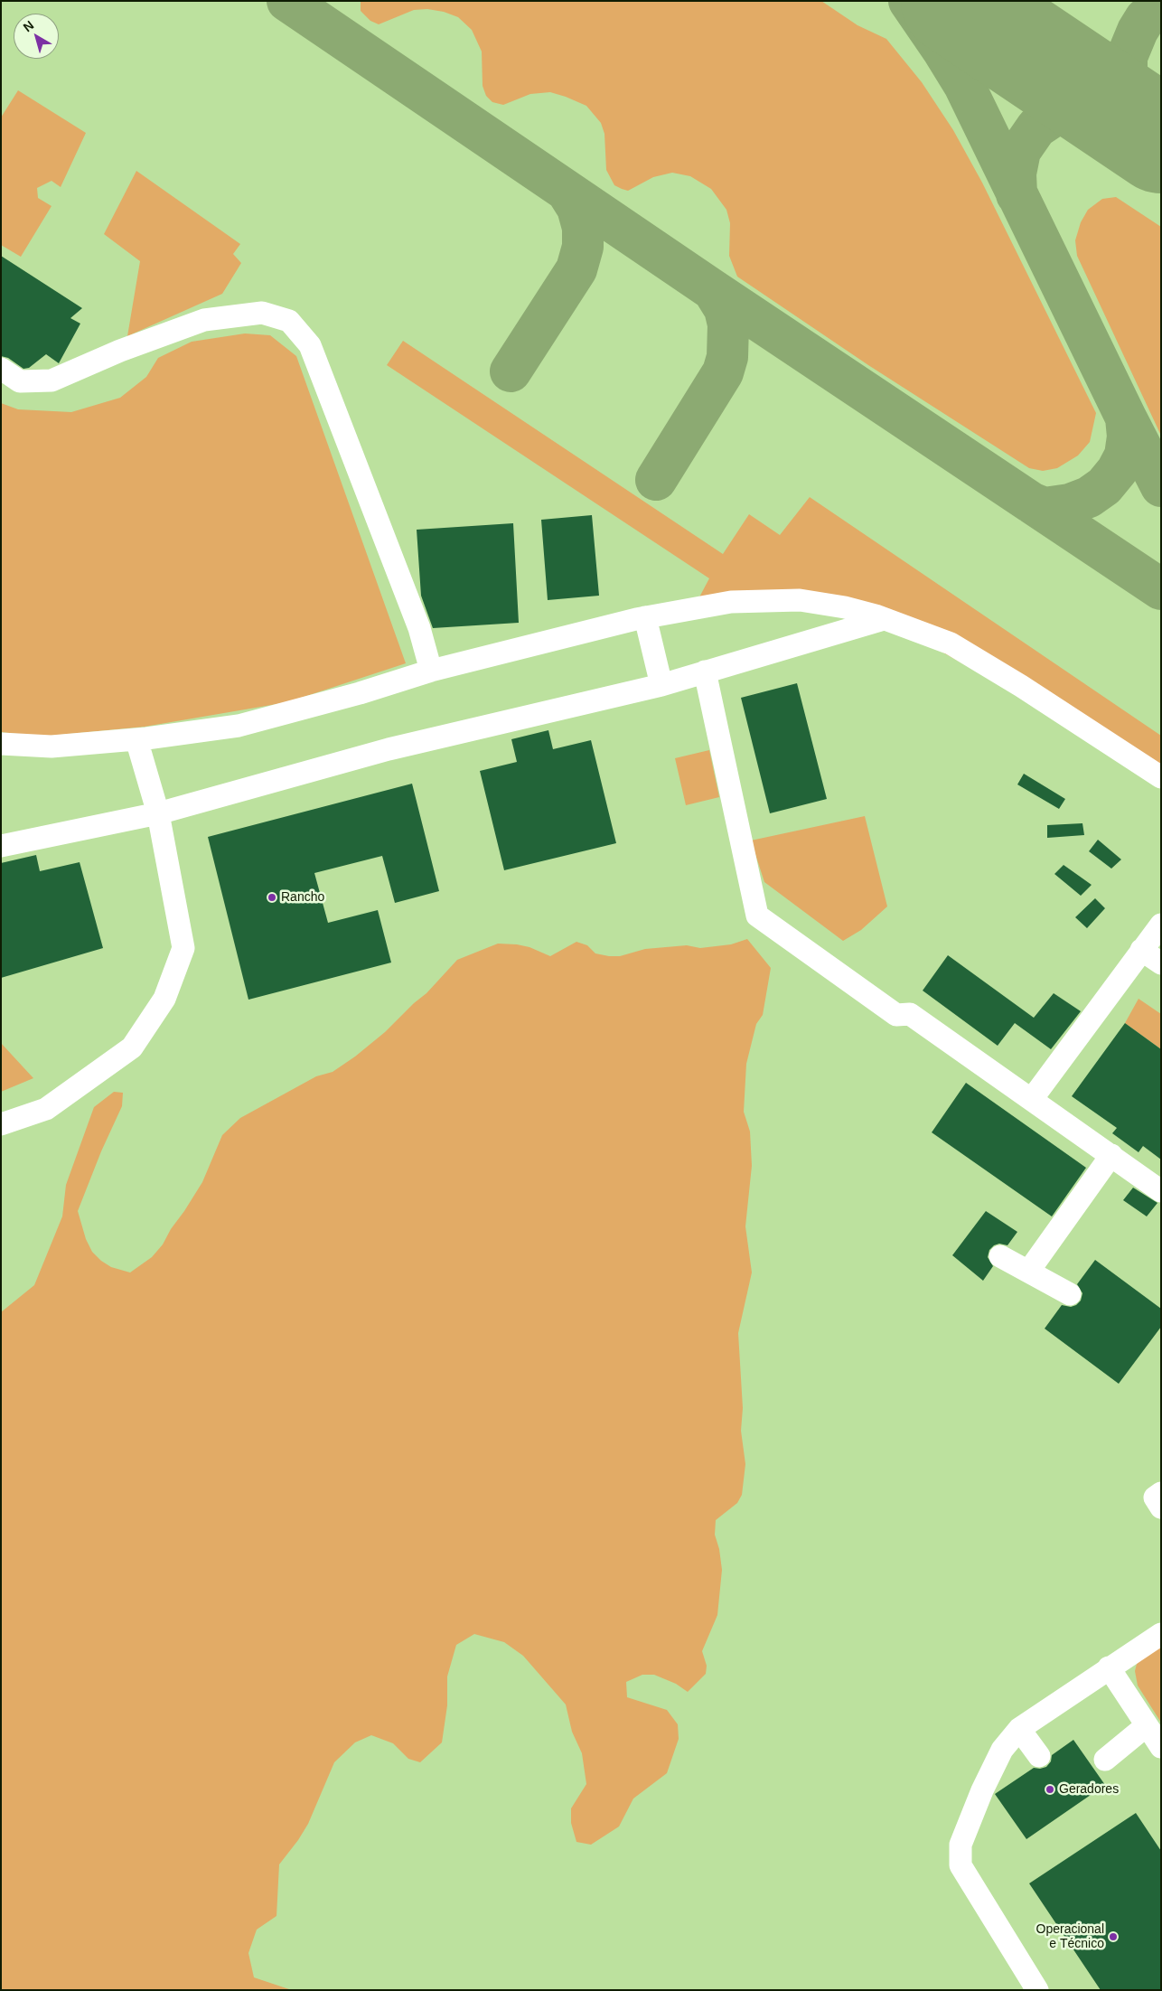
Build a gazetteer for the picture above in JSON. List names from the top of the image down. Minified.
{"places":["Rancho","Geradores","Operacional e Técnico"],"north":"top left"}
